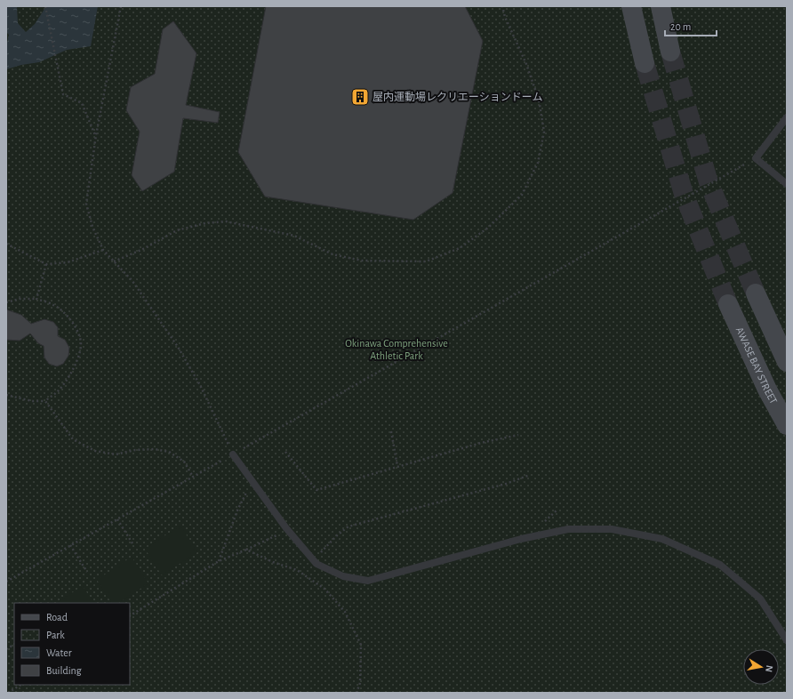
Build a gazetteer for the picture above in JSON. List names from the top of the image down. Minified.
{"streets":{"main road":["AWASE BAY STREET"]},"parks":["Okinawa Comprehensive Athletic Park"],"places":{"building":["屋内運動場レクリエーションドーム"]},"legend":["Road","Park","Water","Building"],"scale_bar":"20 m","north":"right"}
